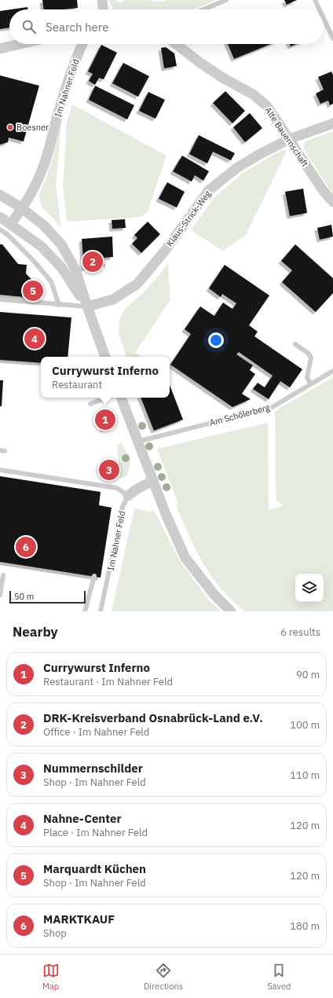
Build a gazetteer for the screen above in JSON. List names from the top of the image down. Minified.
{"streets":{"street":["Im Nahner Feld","Alte Bauernschaft","Klaus-Strick-Weg"],"lane":["Am Schölerberg"]},"crossings":[["Alte Bauernschaft","Klaus-Strick-Weg"]],"places":["Boesner"],"scale_bar":"50 m","page":{"search":"Search here","pins":["2","5","4","1","3","6"],"popup":["Currywurst Inferno","Restaurant"],"scale":"50 m","heading":["Nearby","6 results"],"list":[{"mark":"1","name":"Currywurst Inferno","note":"Restaurant · Im Nahner Feld","value":"90 m"},{"mark":"2","name":"DRK-Kreisverband Osnabrück-Land e.V.","note":"Office · Im Nahner Feld","value":"100 m"},{"mark":"3","name":"Nummernschilder","note":"Shop · Im Nahner Feld","value":"110 m"},{"mark":"4","name":"Nahne-Center","note":"Place · Im Nahner Feld","value":"120 m"},{"mark":"5","name":"Marquardt Küchen","note":"Shop · Im Nahner Feld","value":"120 m"},{"mark":"6","name":"MARKTKAUF","note":"Shop","value":"180 m"}],"nav":["Map","Directions","Saved"]}}
